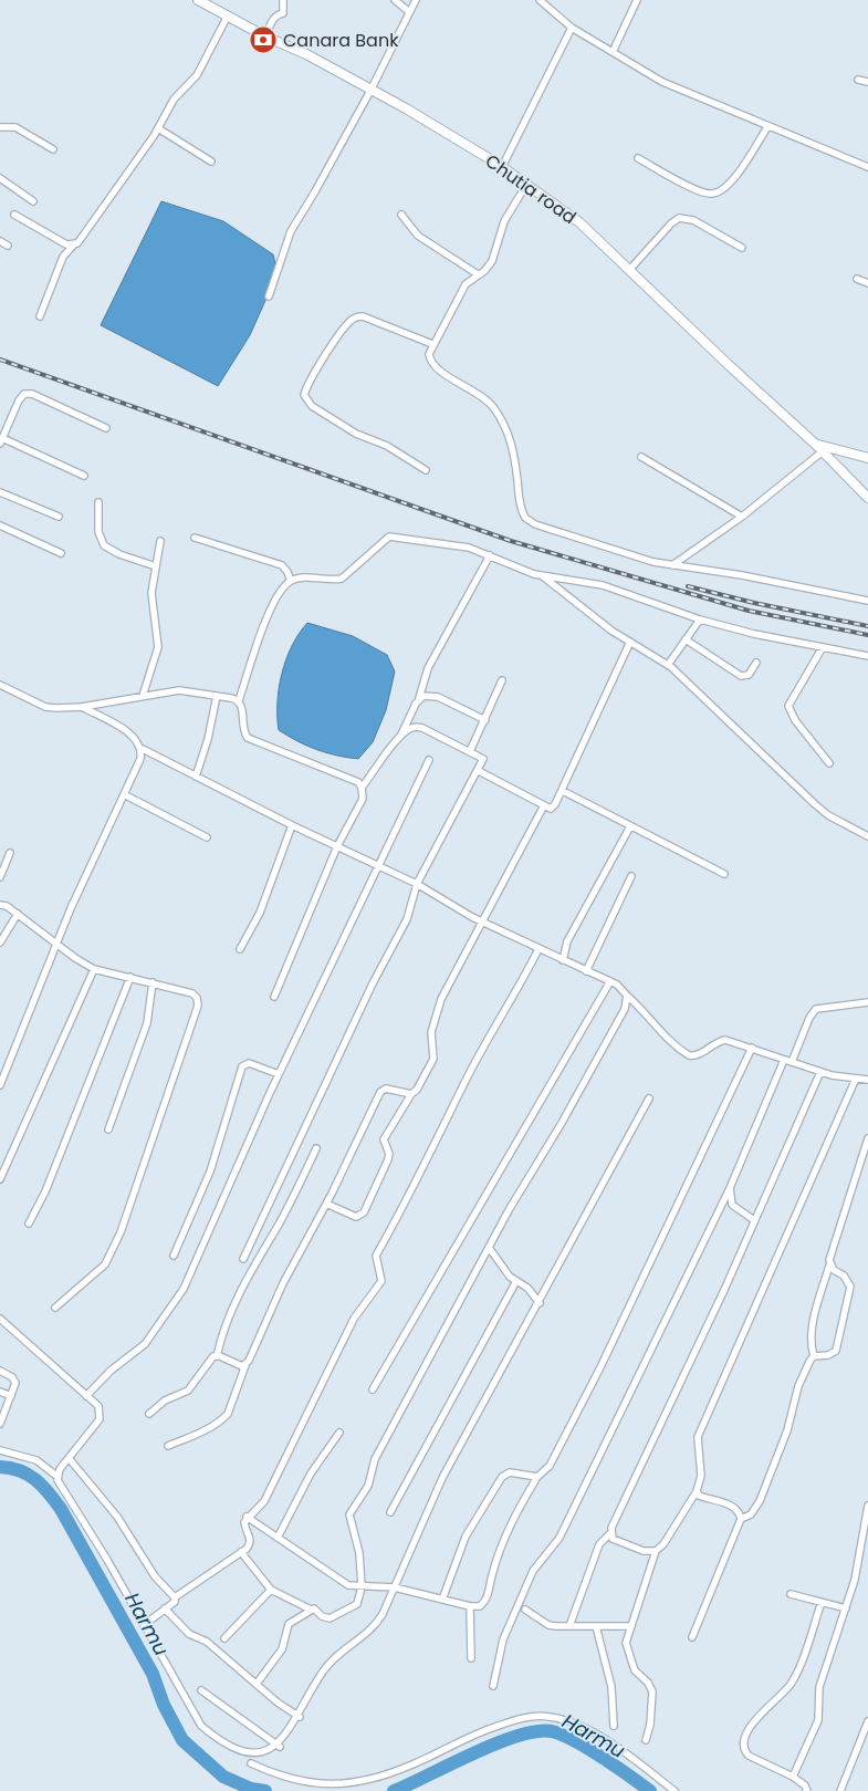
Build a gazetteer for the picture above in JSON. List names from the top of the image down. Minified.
{"streets":{"street":["Chutia road"]},"water":["Harmu"],"places":{"bank":["Canara Bank"]}}
